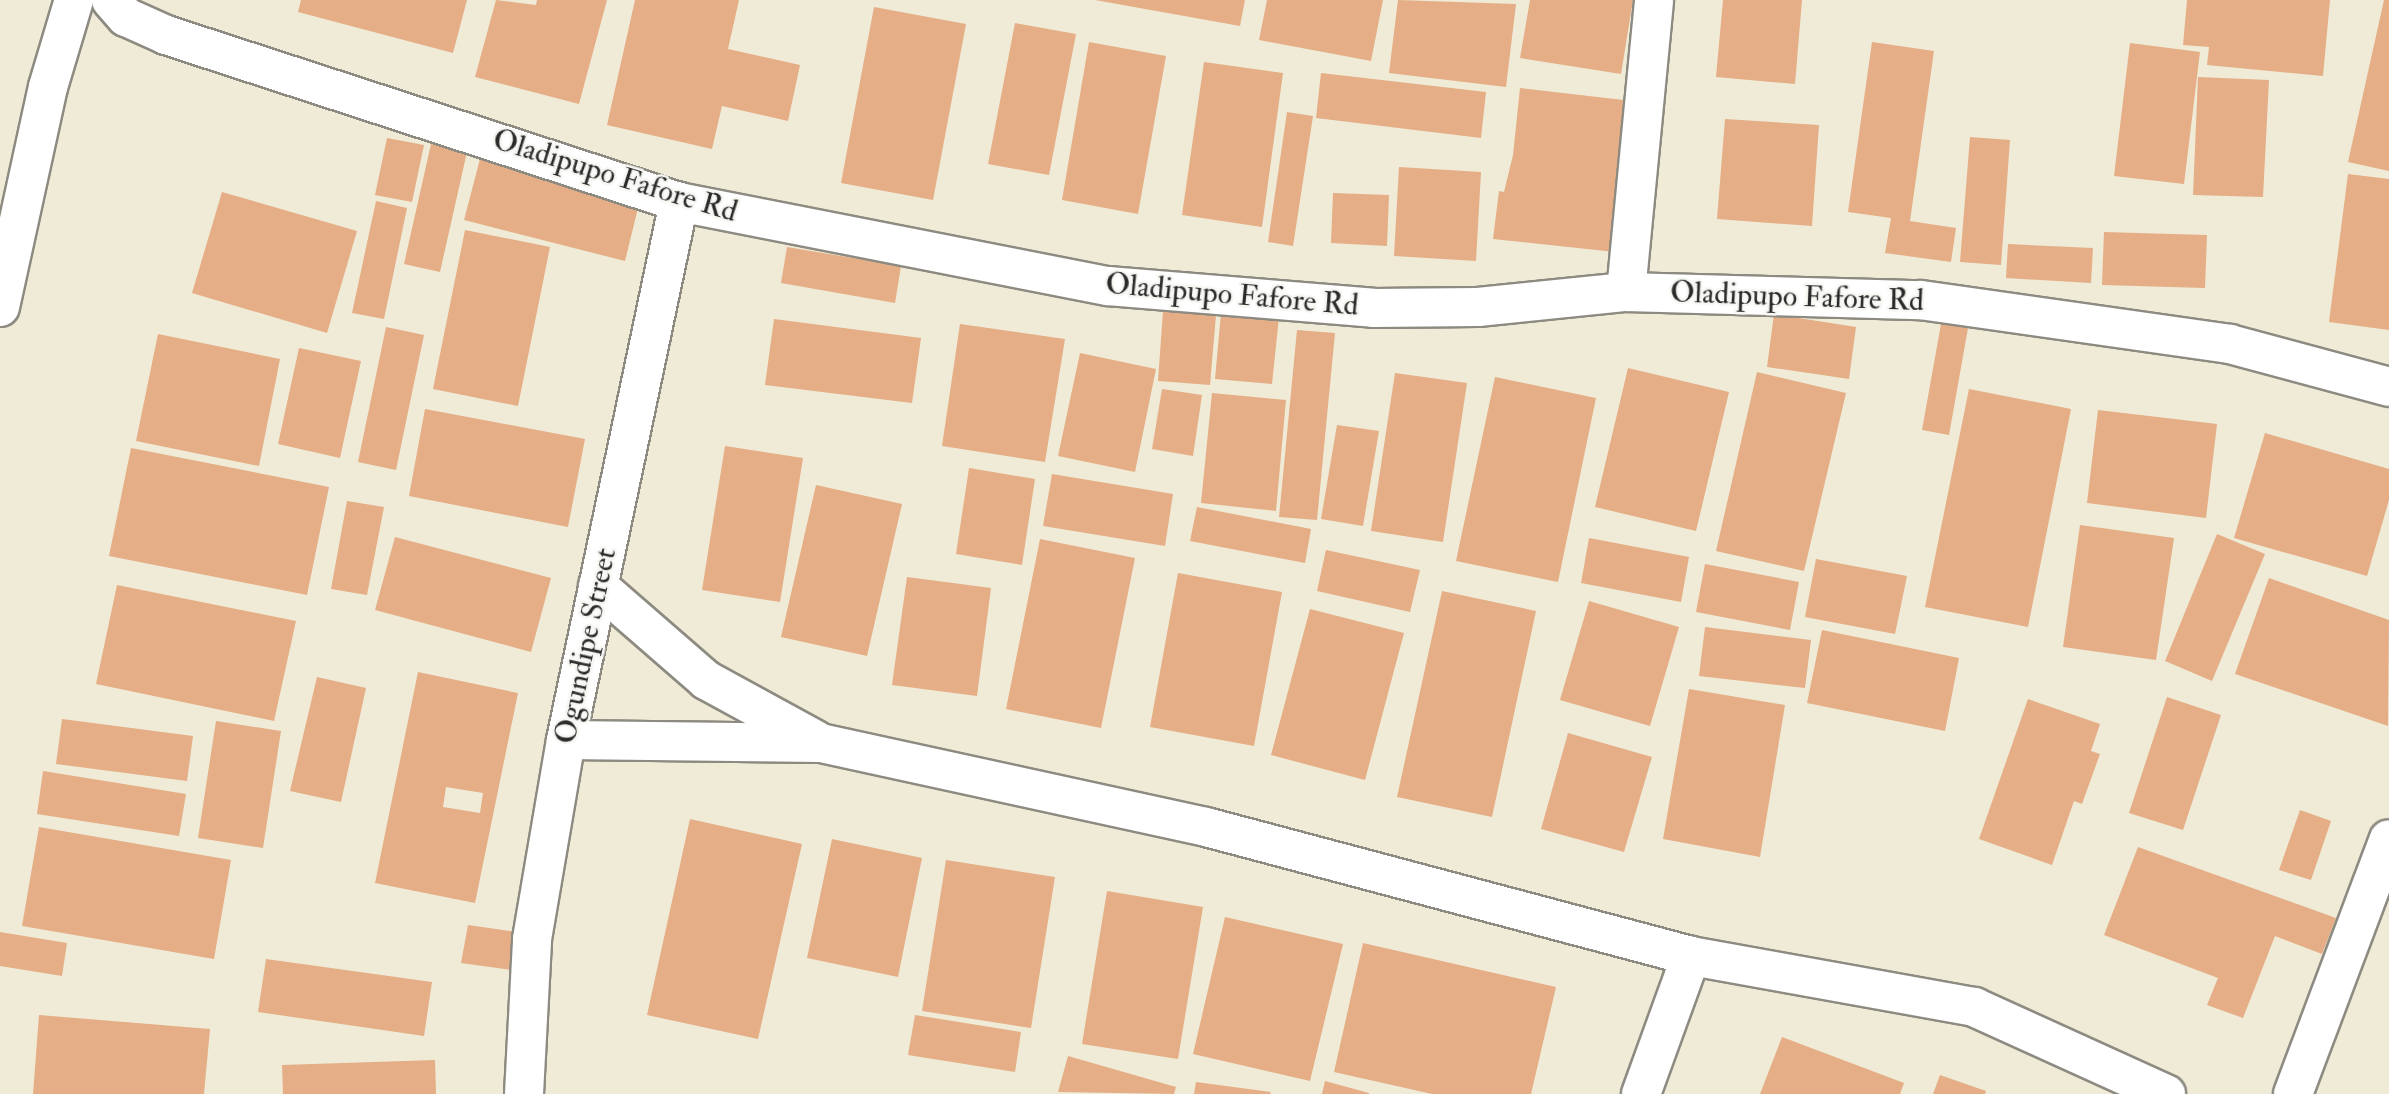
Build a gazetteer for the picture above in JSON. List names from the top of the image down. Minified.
{"streets":{"street":["Oladipupo Fafore Rd","Ogundipe Street"]},"crossings":[["Oladipupo Fafore Rd","Ogundipe Street"]]}
